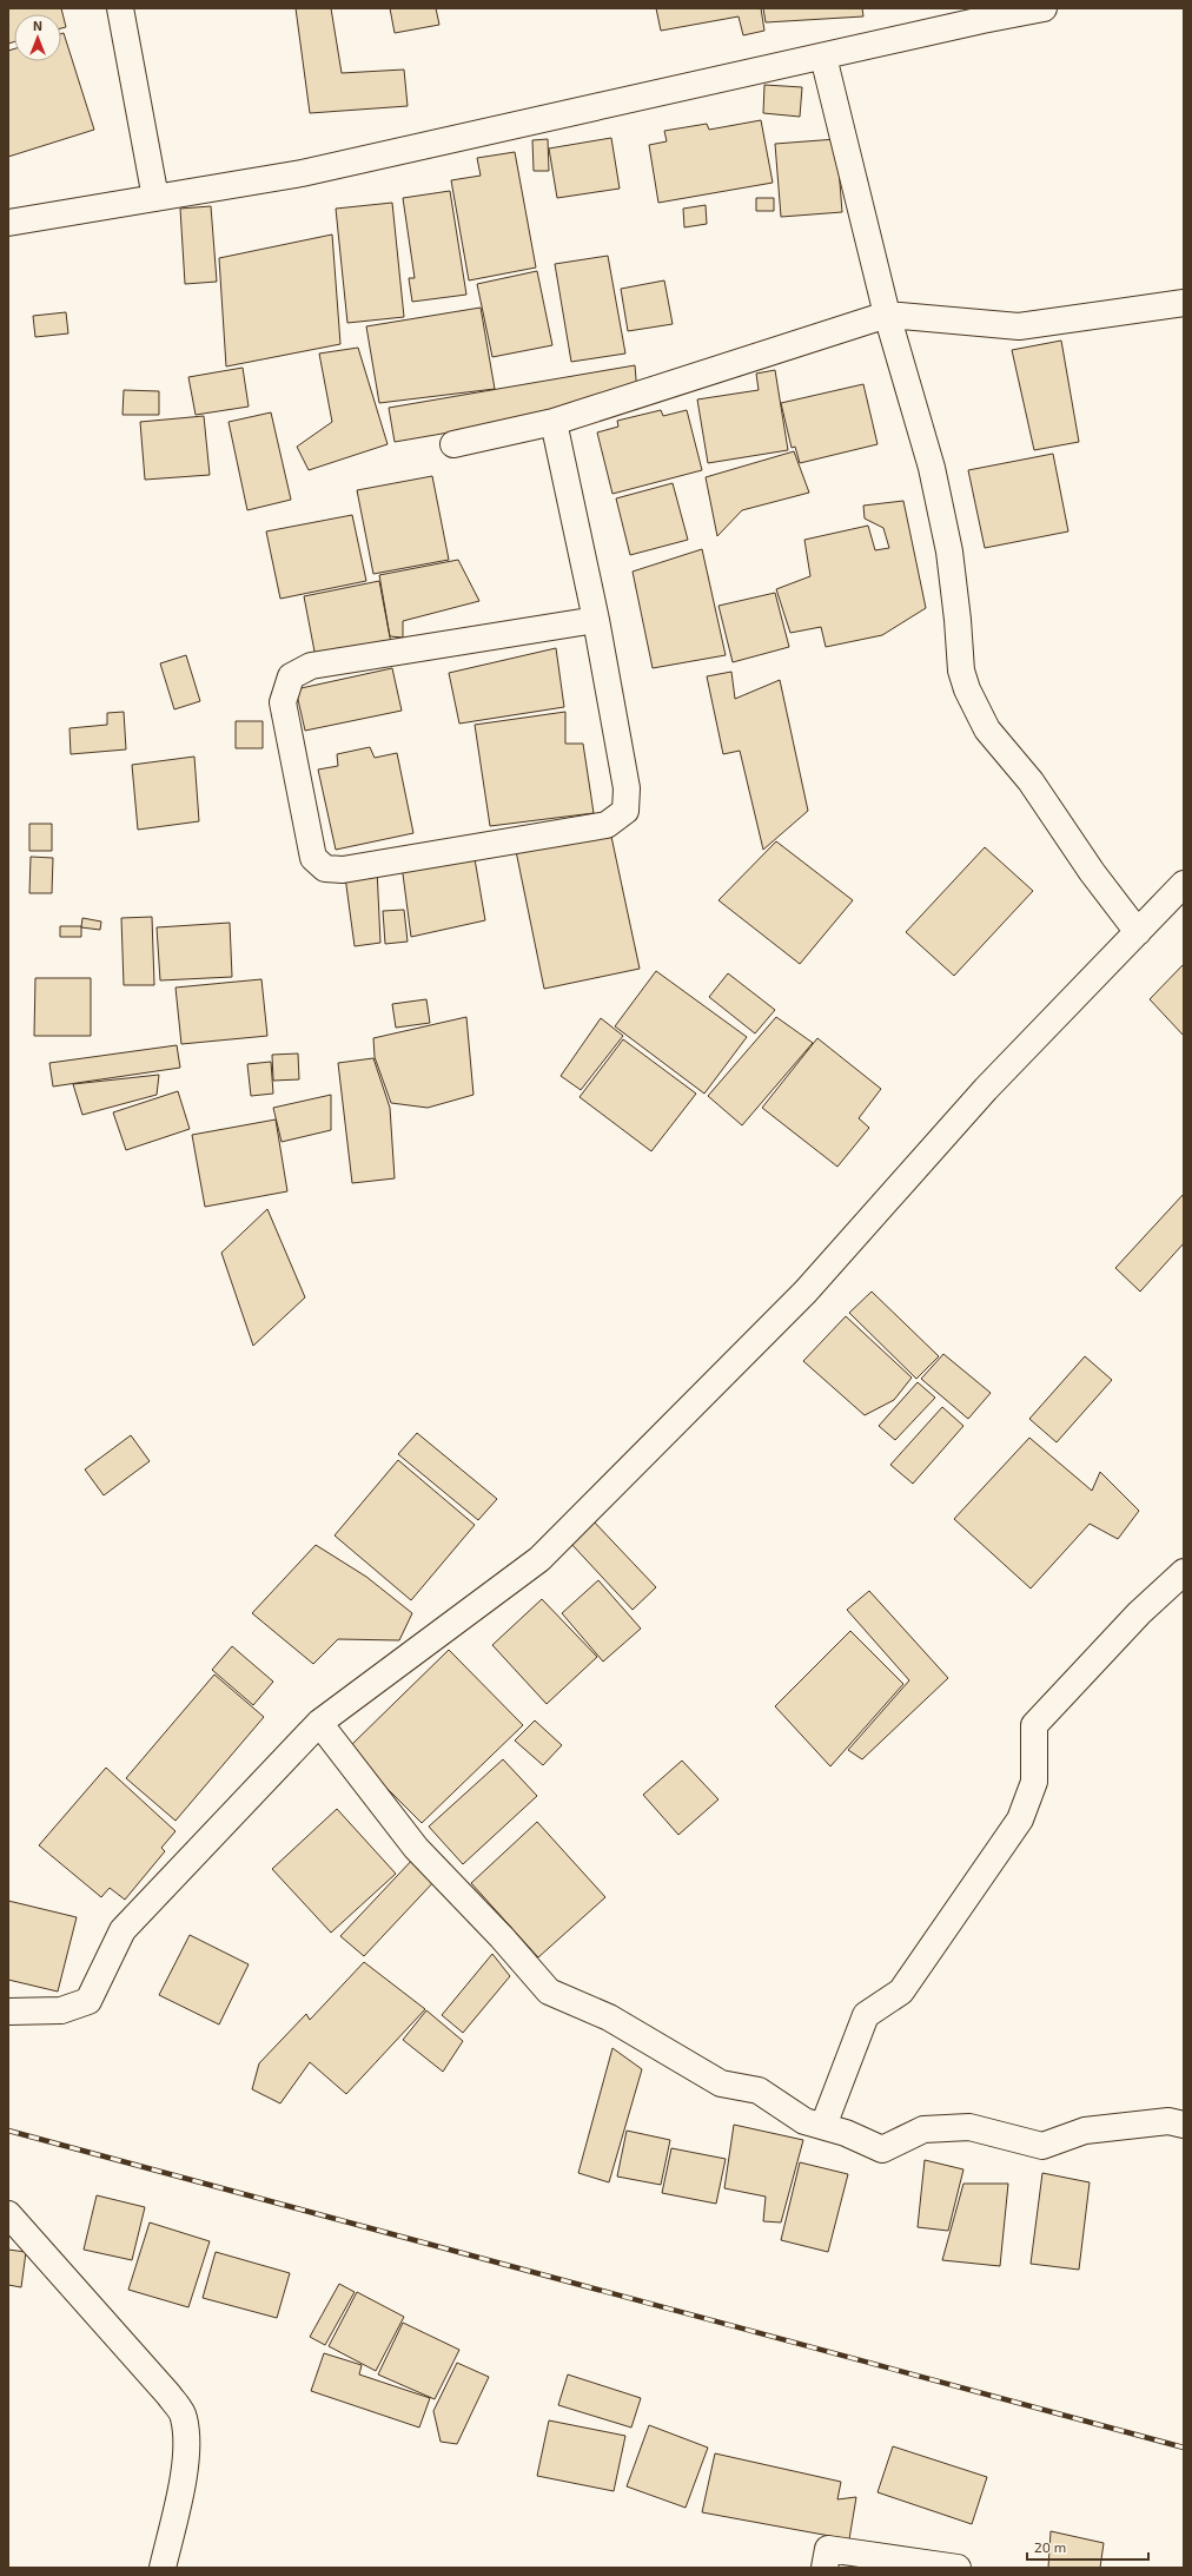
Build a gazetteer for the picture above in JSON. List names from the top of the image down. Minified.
{"scale_bar":"20 m","north":"top"}
